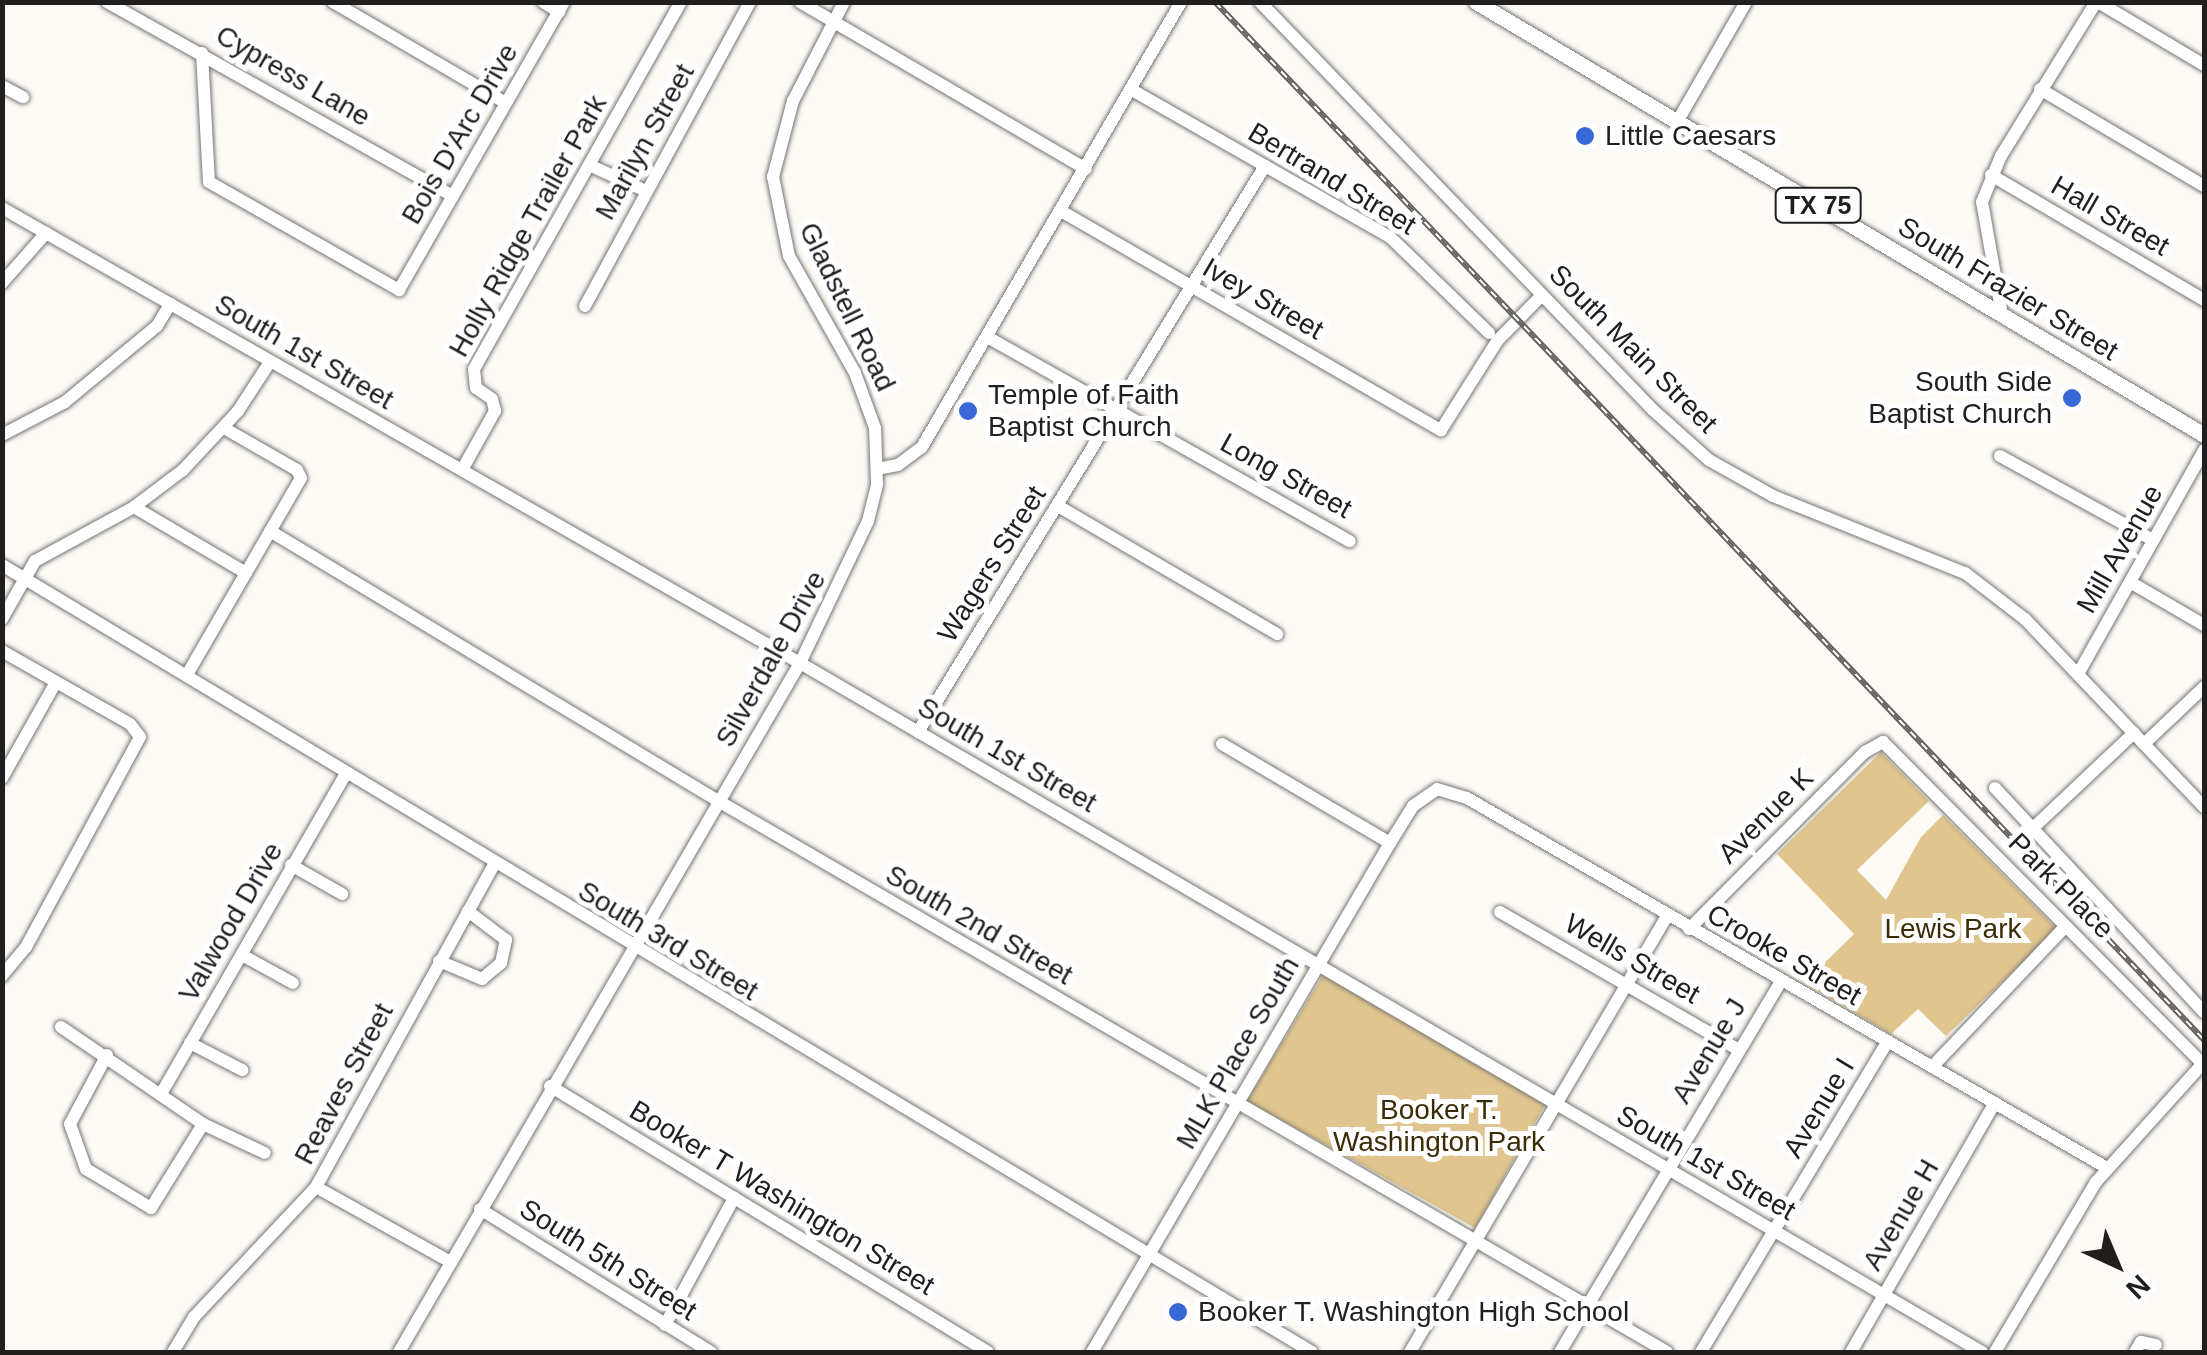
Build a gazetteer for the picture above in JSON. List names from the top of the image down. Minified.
{"streets":{"main road":["TX 75","South Frazier Street"],"street":["Cypress Lane","Bois D'Arc Drive","Marilyn Street","Bertrand Street","Hall Street","Holly Ridge Trailer Park","Ivey Street","Gladstell Road","South Main Street","South 1st Street","Long Street","Mill Avenue","Wagers Street","Silverdale Drive","Avenue K","Park Place","Valwood Drive","South 2nd Street","South 3rd Street","Crooke Street","Wells Street","Avenue J","MLK Place South","Reaves Street","Avenue I","Booker T Washington Street","Avenue H","South 5th Street"]},"crossings":[["Cypress Lane","Bois D'Arc Drive"],["Bertrand Street","Wagers Street"],["Holly Ridge Trailer Park","South 1st Street"],["Ivey Street","South Main Street"],["Ivey Street","Wagers Street"],["Gladstell Road","Silverdale Drive"],["South Main Street","Mill Avenue"],["South 1st Street","Wagers Street"],["South 1st Street","Silverdale Drive"],["South 1st Street","Avenue J"],["South 1st Street","MLK Place South"],["South 1st Street","Avenue I"],["South 1st Street","Avenue H"],["Long Street","Wagers Street"],["Silverdale Drive","South 2nd Street"],["Silverdale Drive","South 3rd Street"],["Silverdale Drive","Booker T Washington Street"],["Silverdale Drive","South 5th Street"],["Avenue K","Park Place"],["Avenue K","Crooke Street"],["Valwood Drive","South 3rd Street"],["South 2nd Street","Avenue J"],["South 2nd Street","MLK Place South"],["South 3rd Street","MLK Place South"],["South 3rd Street","Reaves Street"],["Crooke Street","Avenue J"],["Crooke Street","MLK Place South"],["Crooke Street","Avenue I"],["Crooke Street","Avenue H"],["Wells Street","Avenue J"]],"parks":["Lewis Park","Booker T. Washington Park"],"places":["Little Caesars","South Side Baptist Church","Temple of Faith Baptist Church","Booker T. Washington High School"],"north":"bottom right"}
